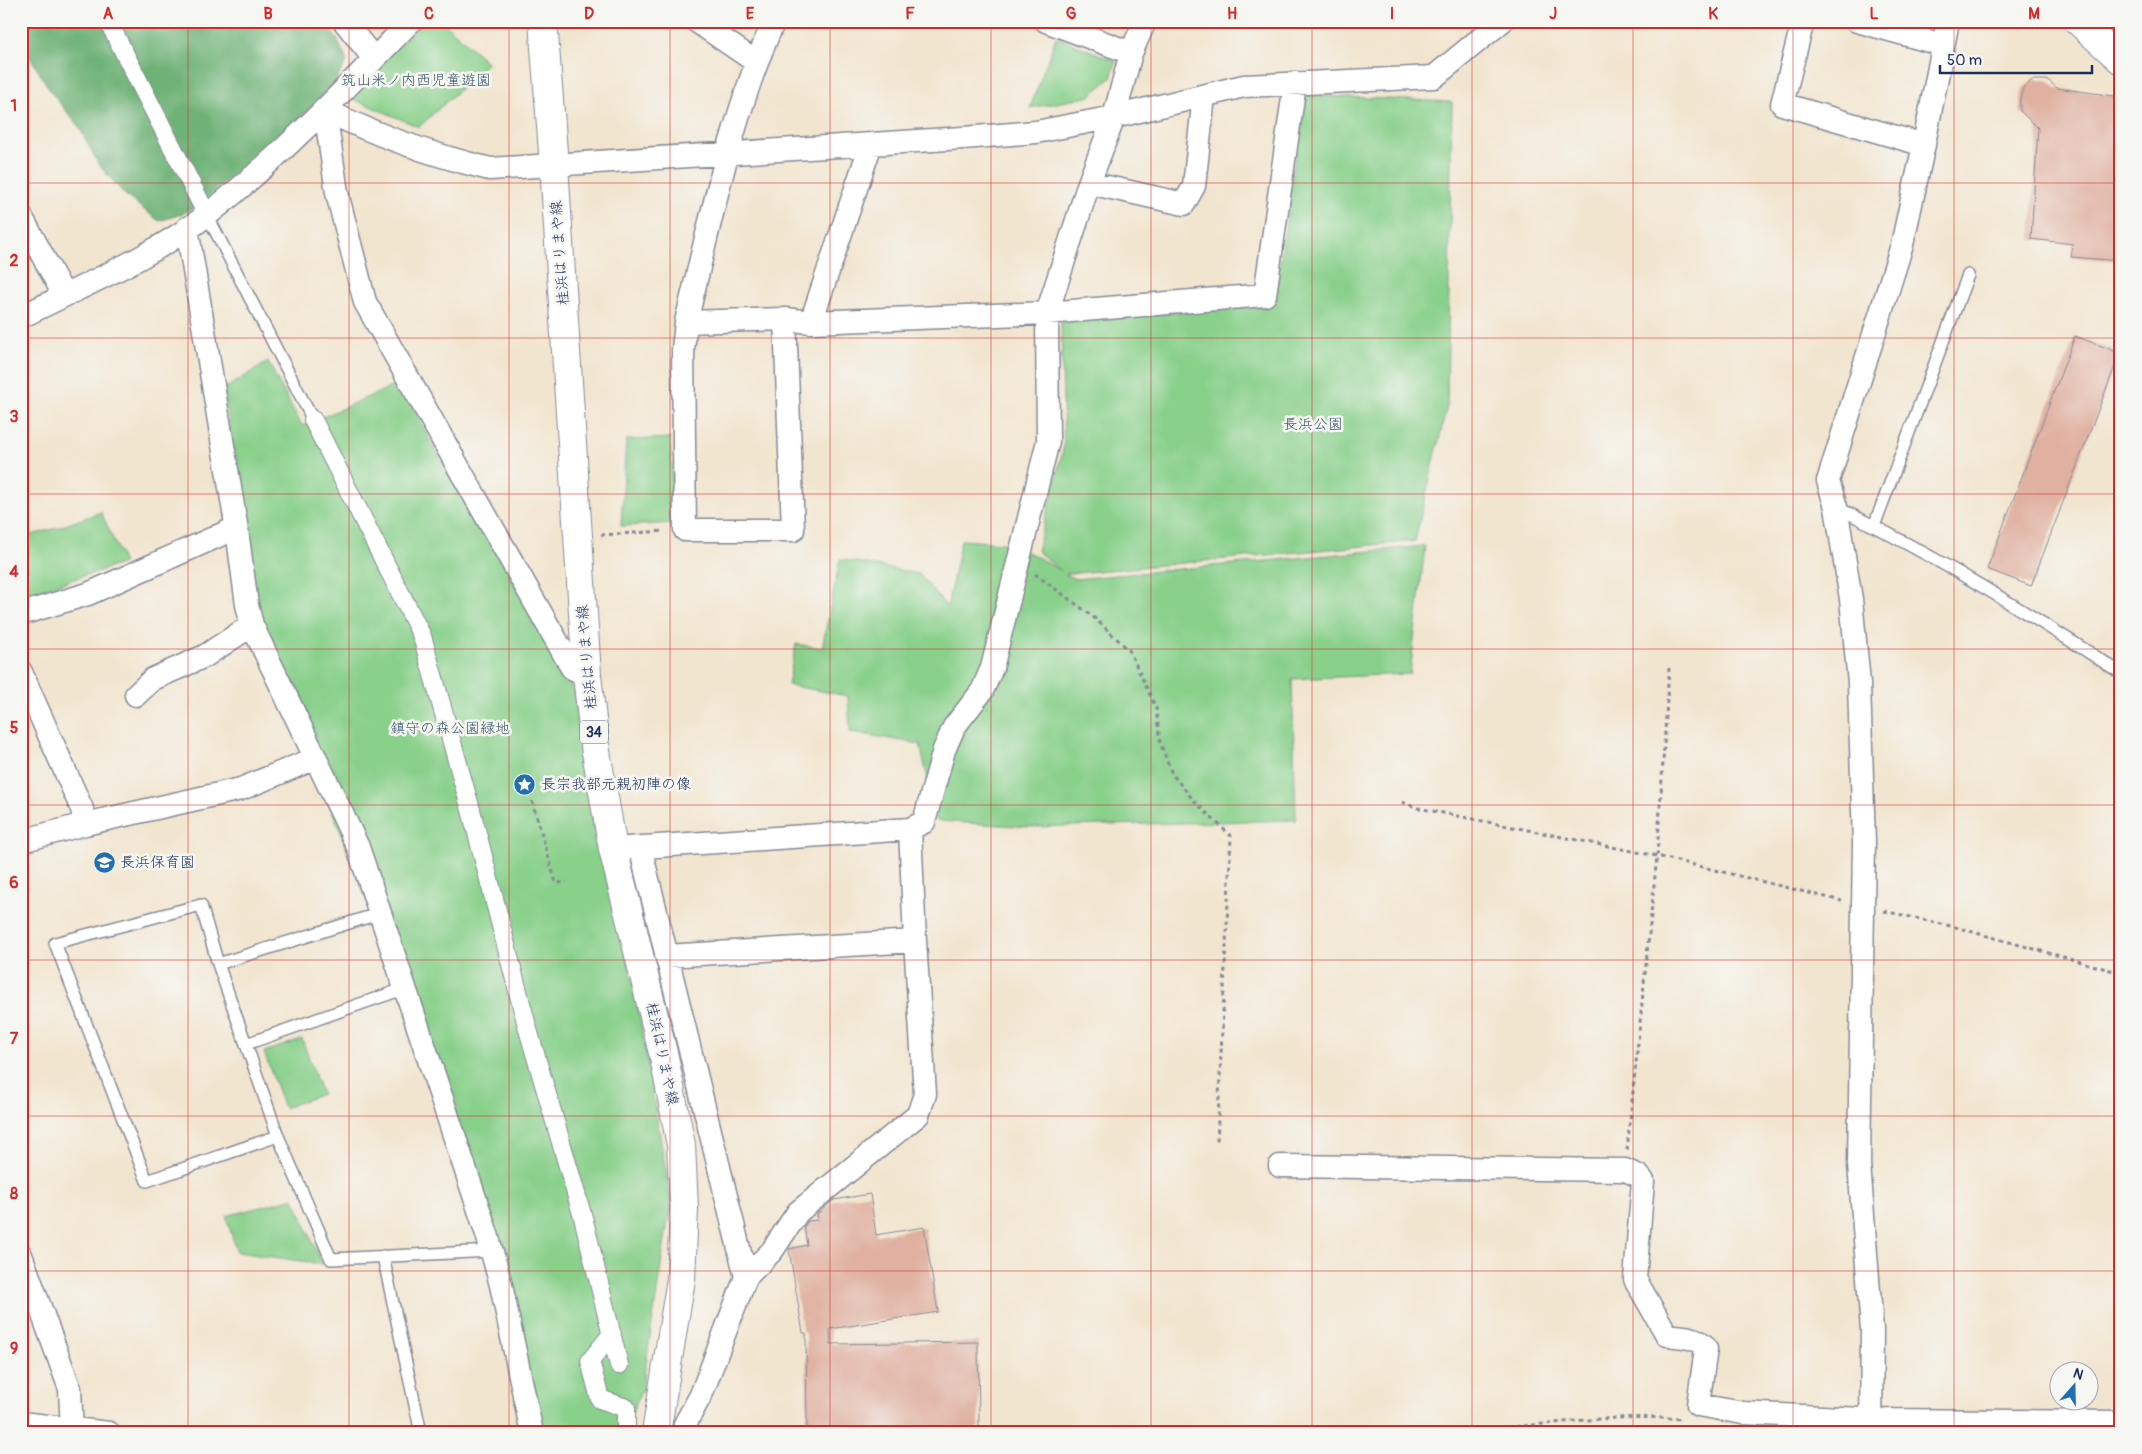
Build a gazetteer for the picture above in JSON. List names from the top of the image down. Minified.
{"streets":{"main road":["桂浜はりまや線","34"]},"parks":["筑山米ノ内西児童遊園","長浜公園","鎮守の森公園緑地"],"places":{"place":["長宗我部元親初陣の像"],"school or university":["長浜保育園"]},"scale_bar":"50 m","north":"top","grid":{"columns":["A","B","C","D","E","F","G","H","I","J","K","L","M"],"rows":["1","2","3","4","5","6","7","8","9"]}}
